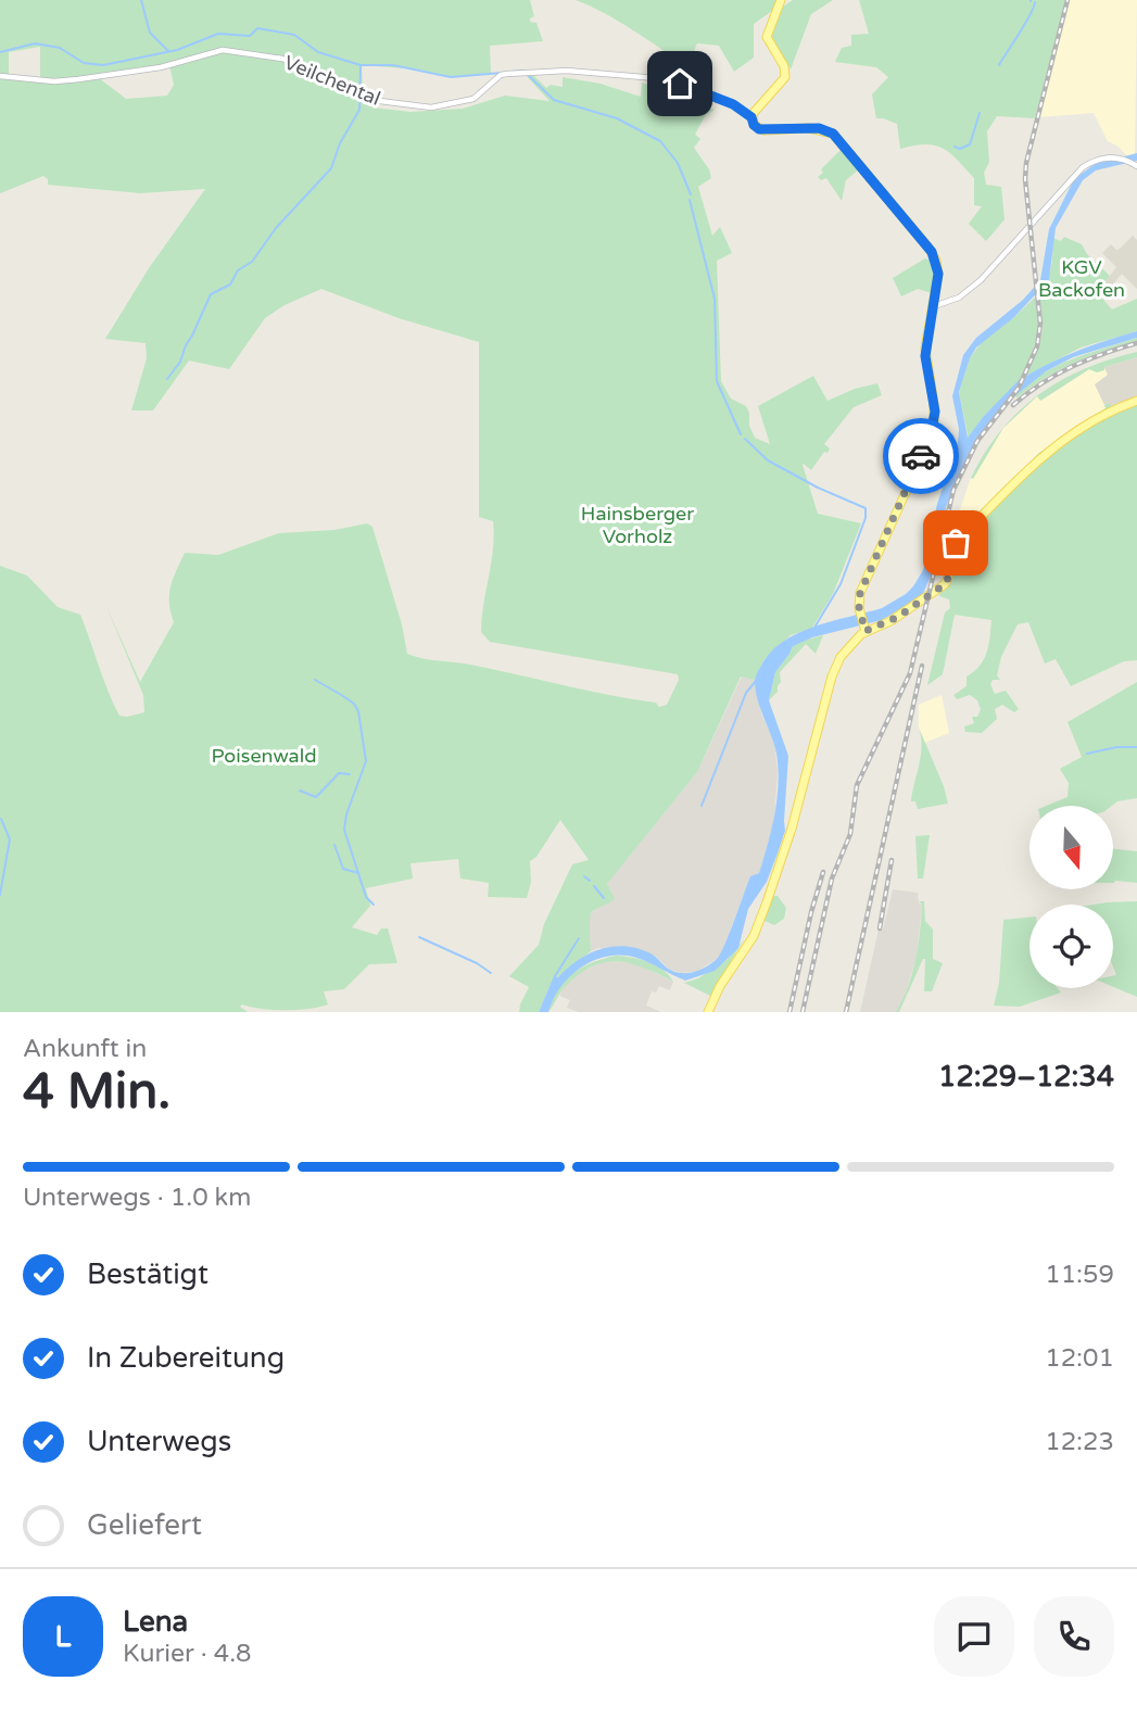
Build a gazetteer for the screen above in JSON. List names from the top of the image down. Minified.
{"streets":{"street":["Veilchental"]},"parks":["KGV Backofen","Hainsberger Vorholz","Poisenwald"],"north":"bottom","page":{"heading":["4 Min.","Ankunft in","12:29–12:34"],"panel":["Lena","Kurier · 4.8"],"bar":"Unterwegs · 1.0 km","list":[["Bestätigt","11:59"],["In Zubereitung","12:01"],["Unterwegs","12:23"],"Geliefert"],"round":"L"}}
